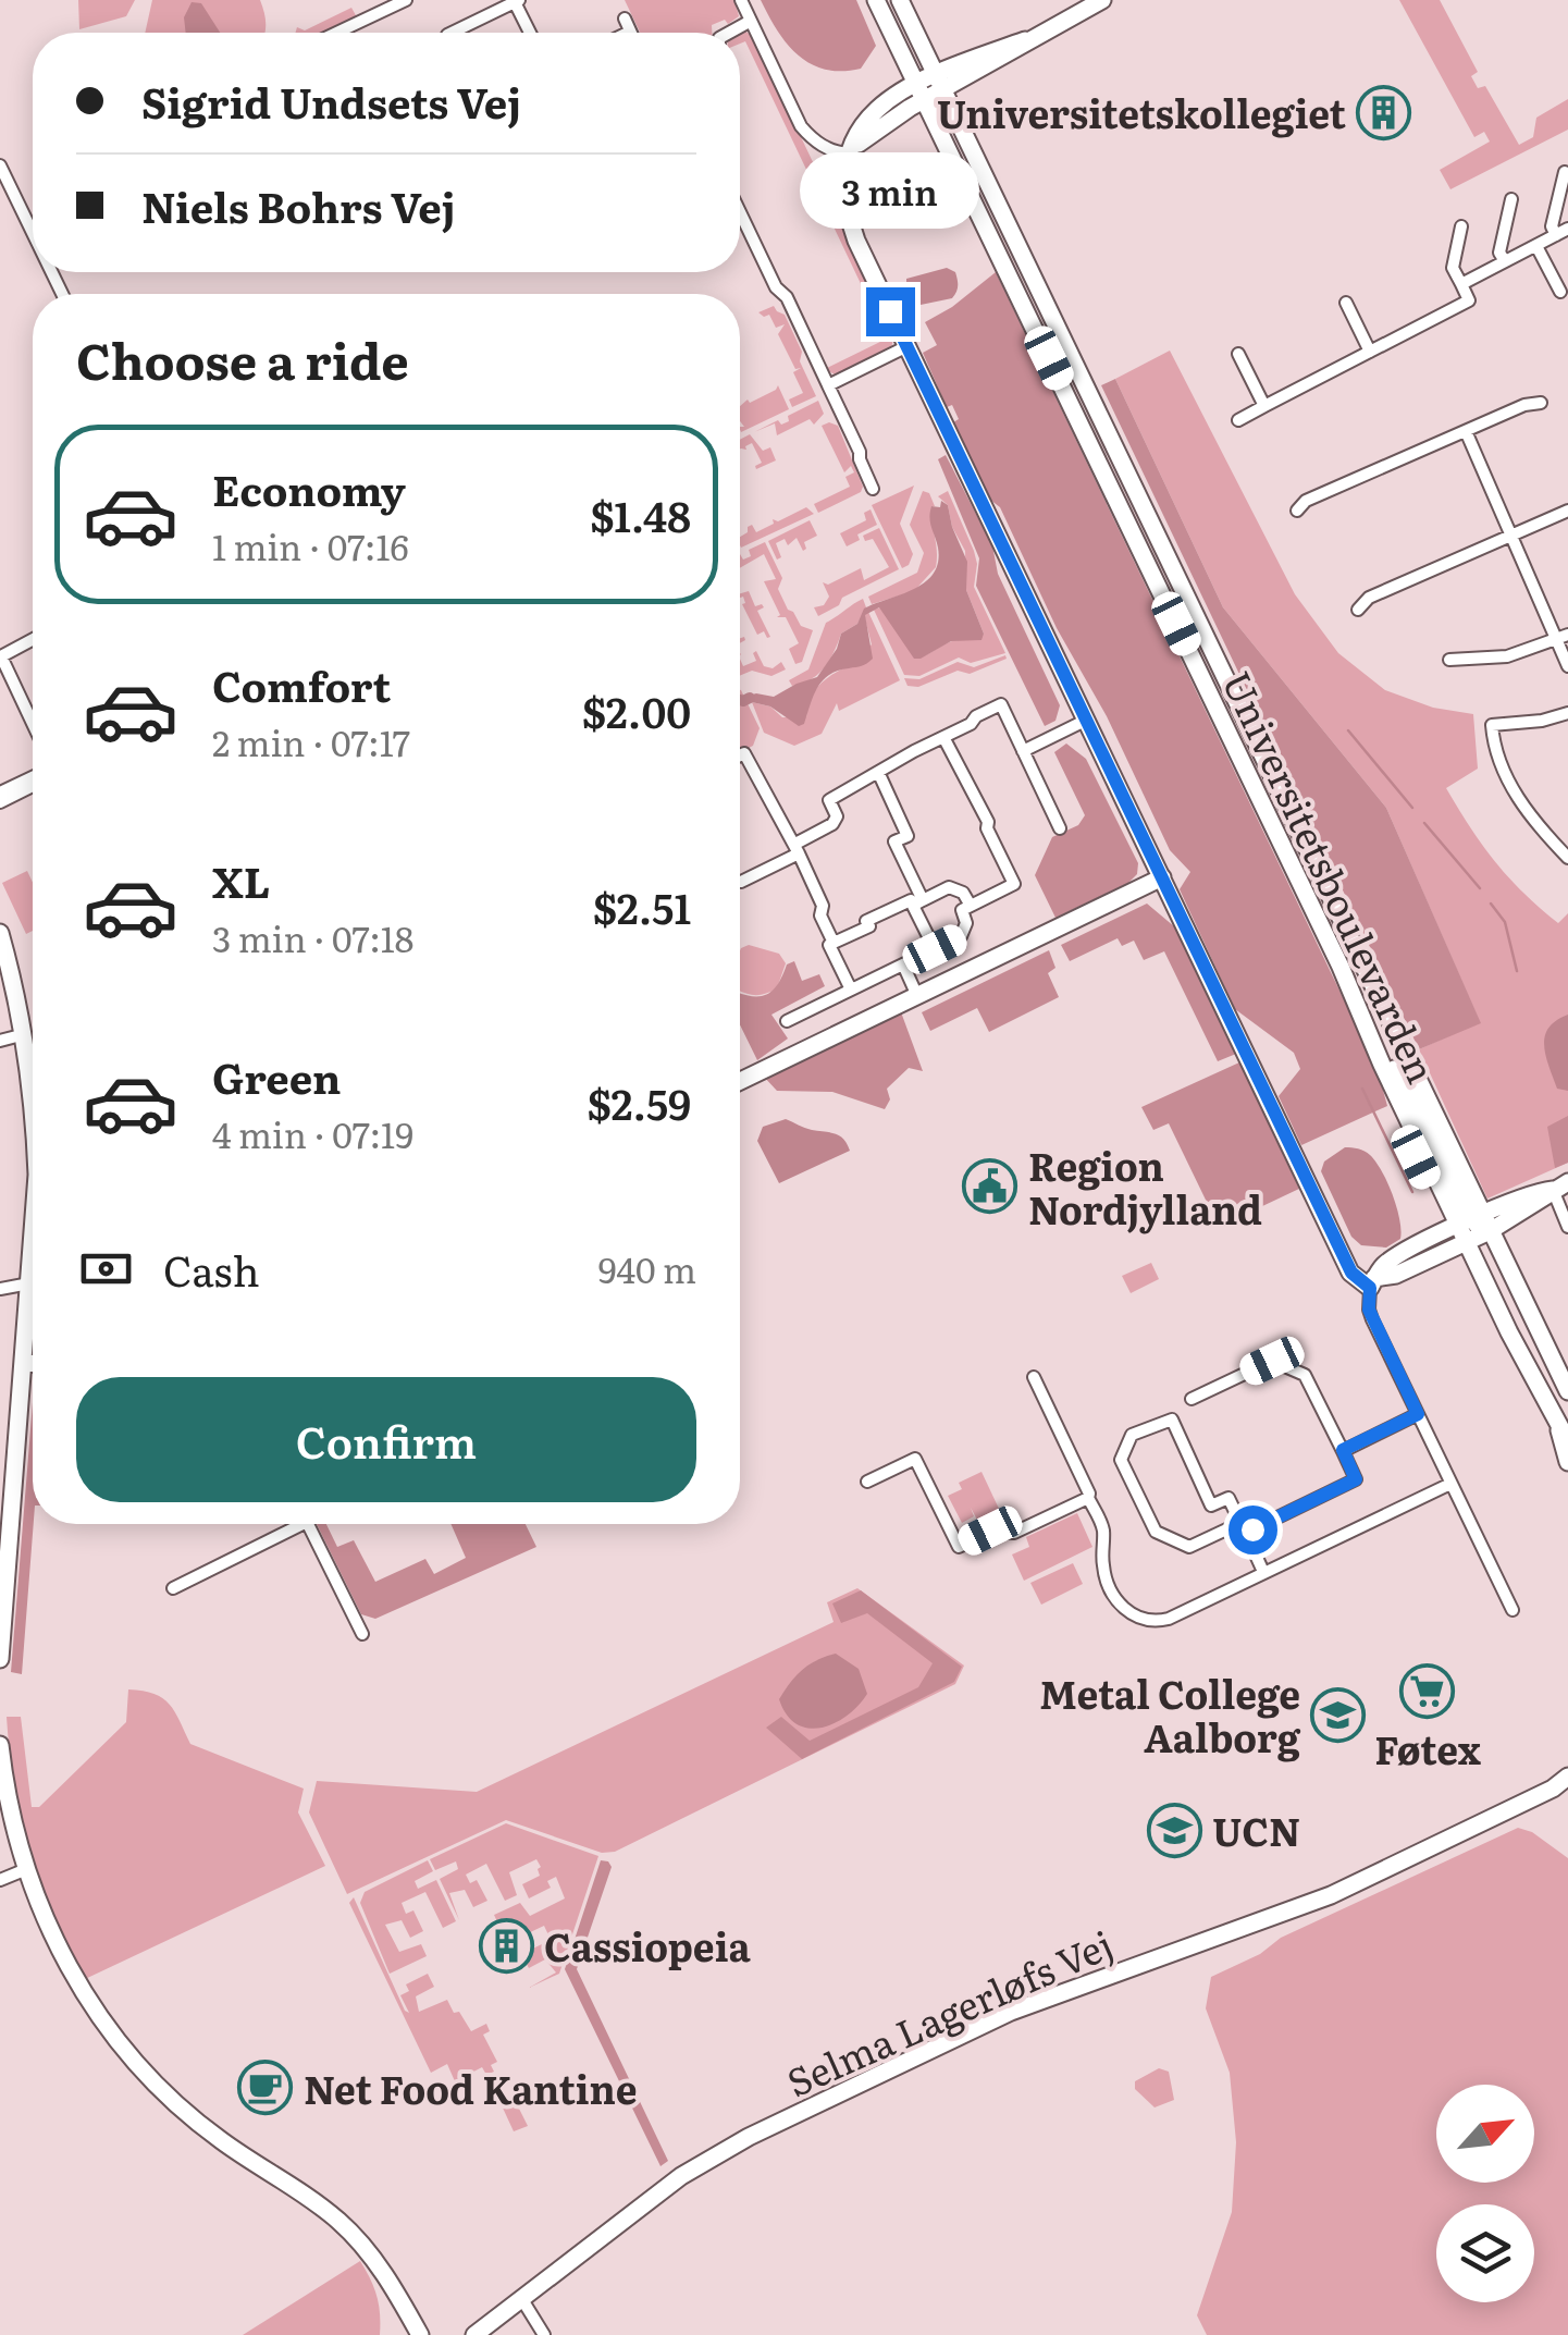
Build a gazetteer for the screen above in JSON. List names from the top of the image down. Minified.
{"streets":{"street":["Universitetsboulevarden","Selma Lagerløfs Vej"]},"places":{"building":["Universitetskollegiet","Cassiopeia"],"public building":["Region Nordjylland"],"supermarket":["Føtex"],"school or university":["Metal College Aalborg","UCN"],"cafe":["Net Food Kantine"]},"north":"top right","page":{"banner":["Sigrid Undsets Vej","Niels Bohrs Vej"],"bubble":"3 min","heading":"Choose a ride","list":[{"name":"Economy","note":"1 min · 07:16","value":"$1.48"},{"name":"Comfort","note":"2 min · 07:17","value":"$2.00"},{"name":"XL","note":"3 min · 07:18","value":"$2.51"},{"name":"Green","note":"4 min · 07:19","value":"$2.59"}],"pay":["Cash","940 m"],"buttons":"Confirm"}}
